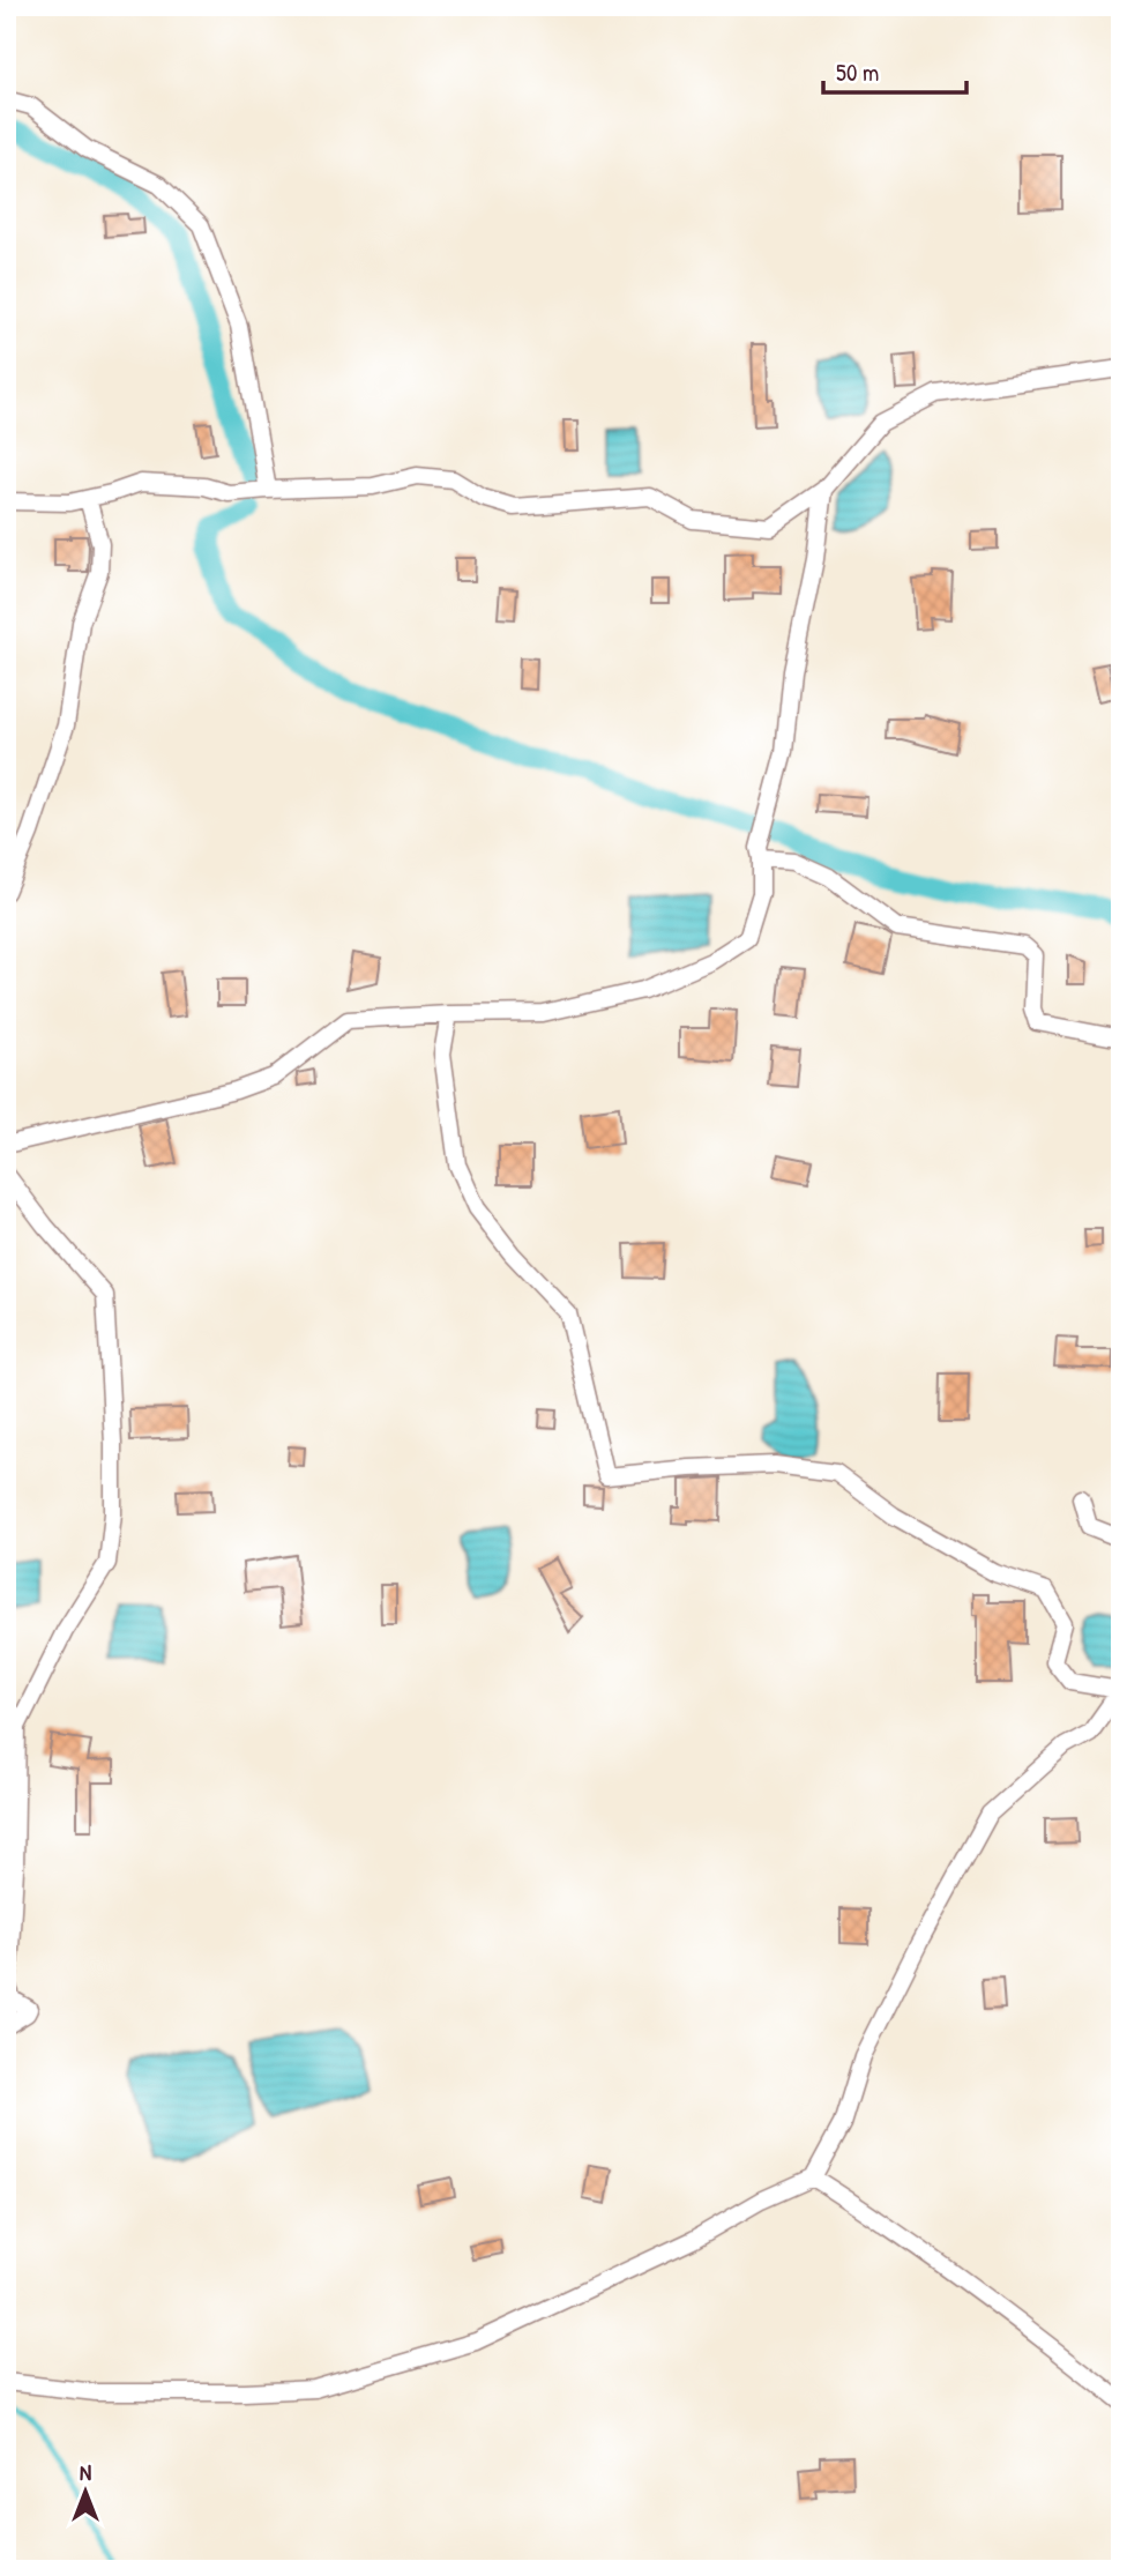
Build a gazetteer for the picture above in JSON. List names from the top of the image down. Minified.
{"scale_bar":"50 m","north":"top"}
